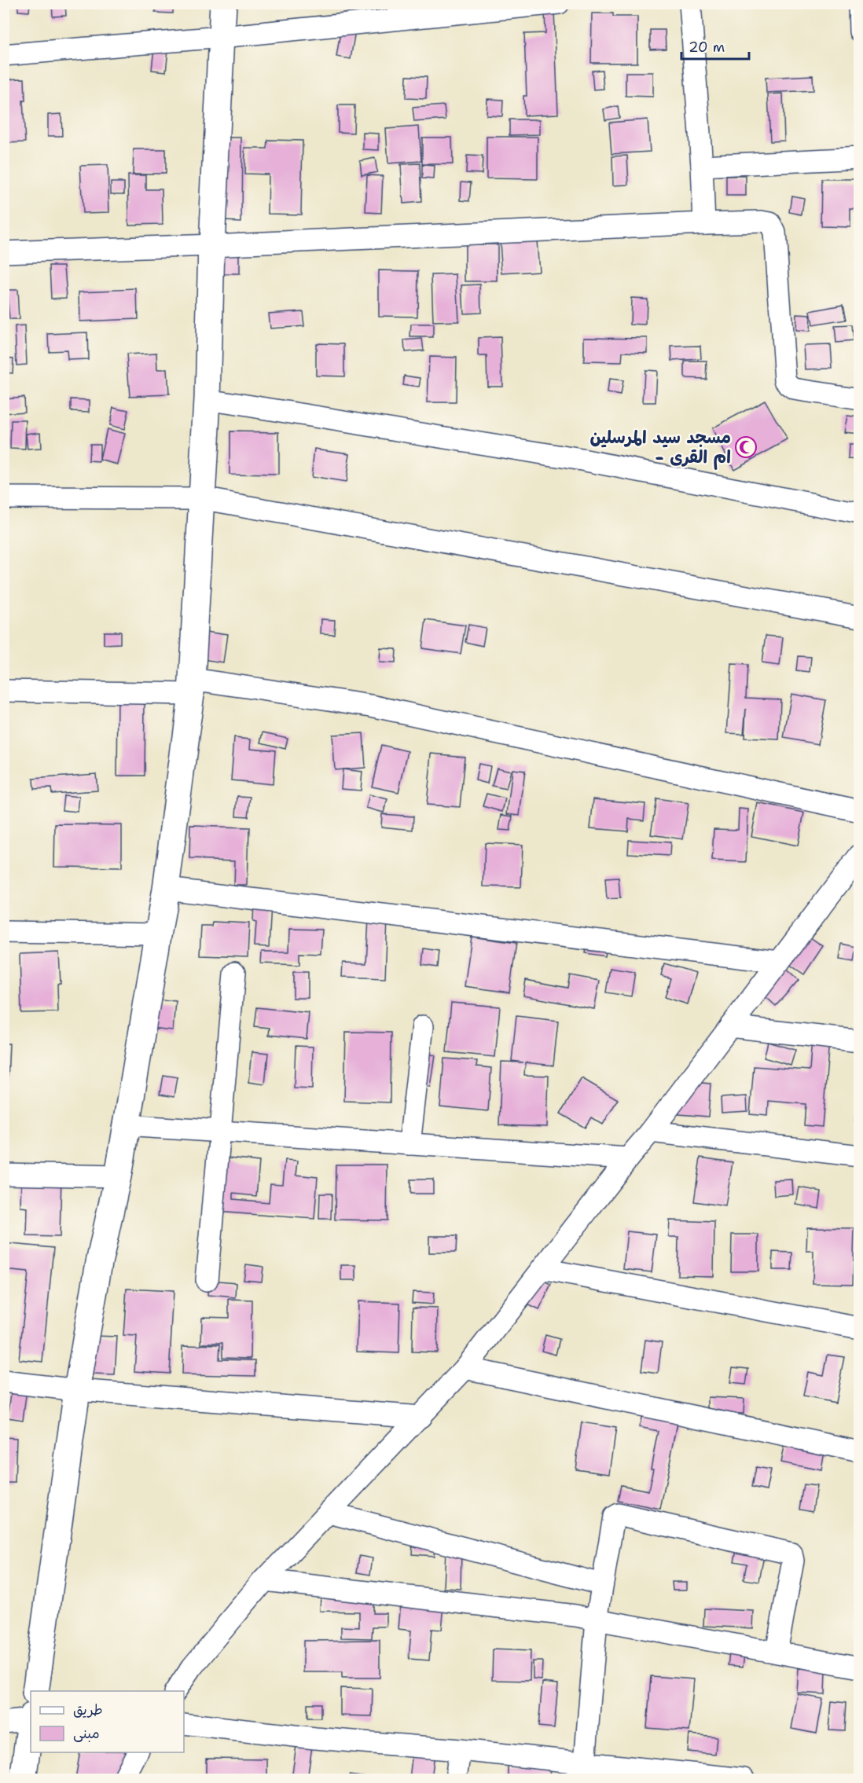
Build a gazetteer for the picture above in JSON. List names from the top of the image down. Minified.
{"places":{"mosque":["مسجد سيد المرسلين - ام القرى"]},"legend":["طريق","مبنى"],"scale_bar":"20 m"}
